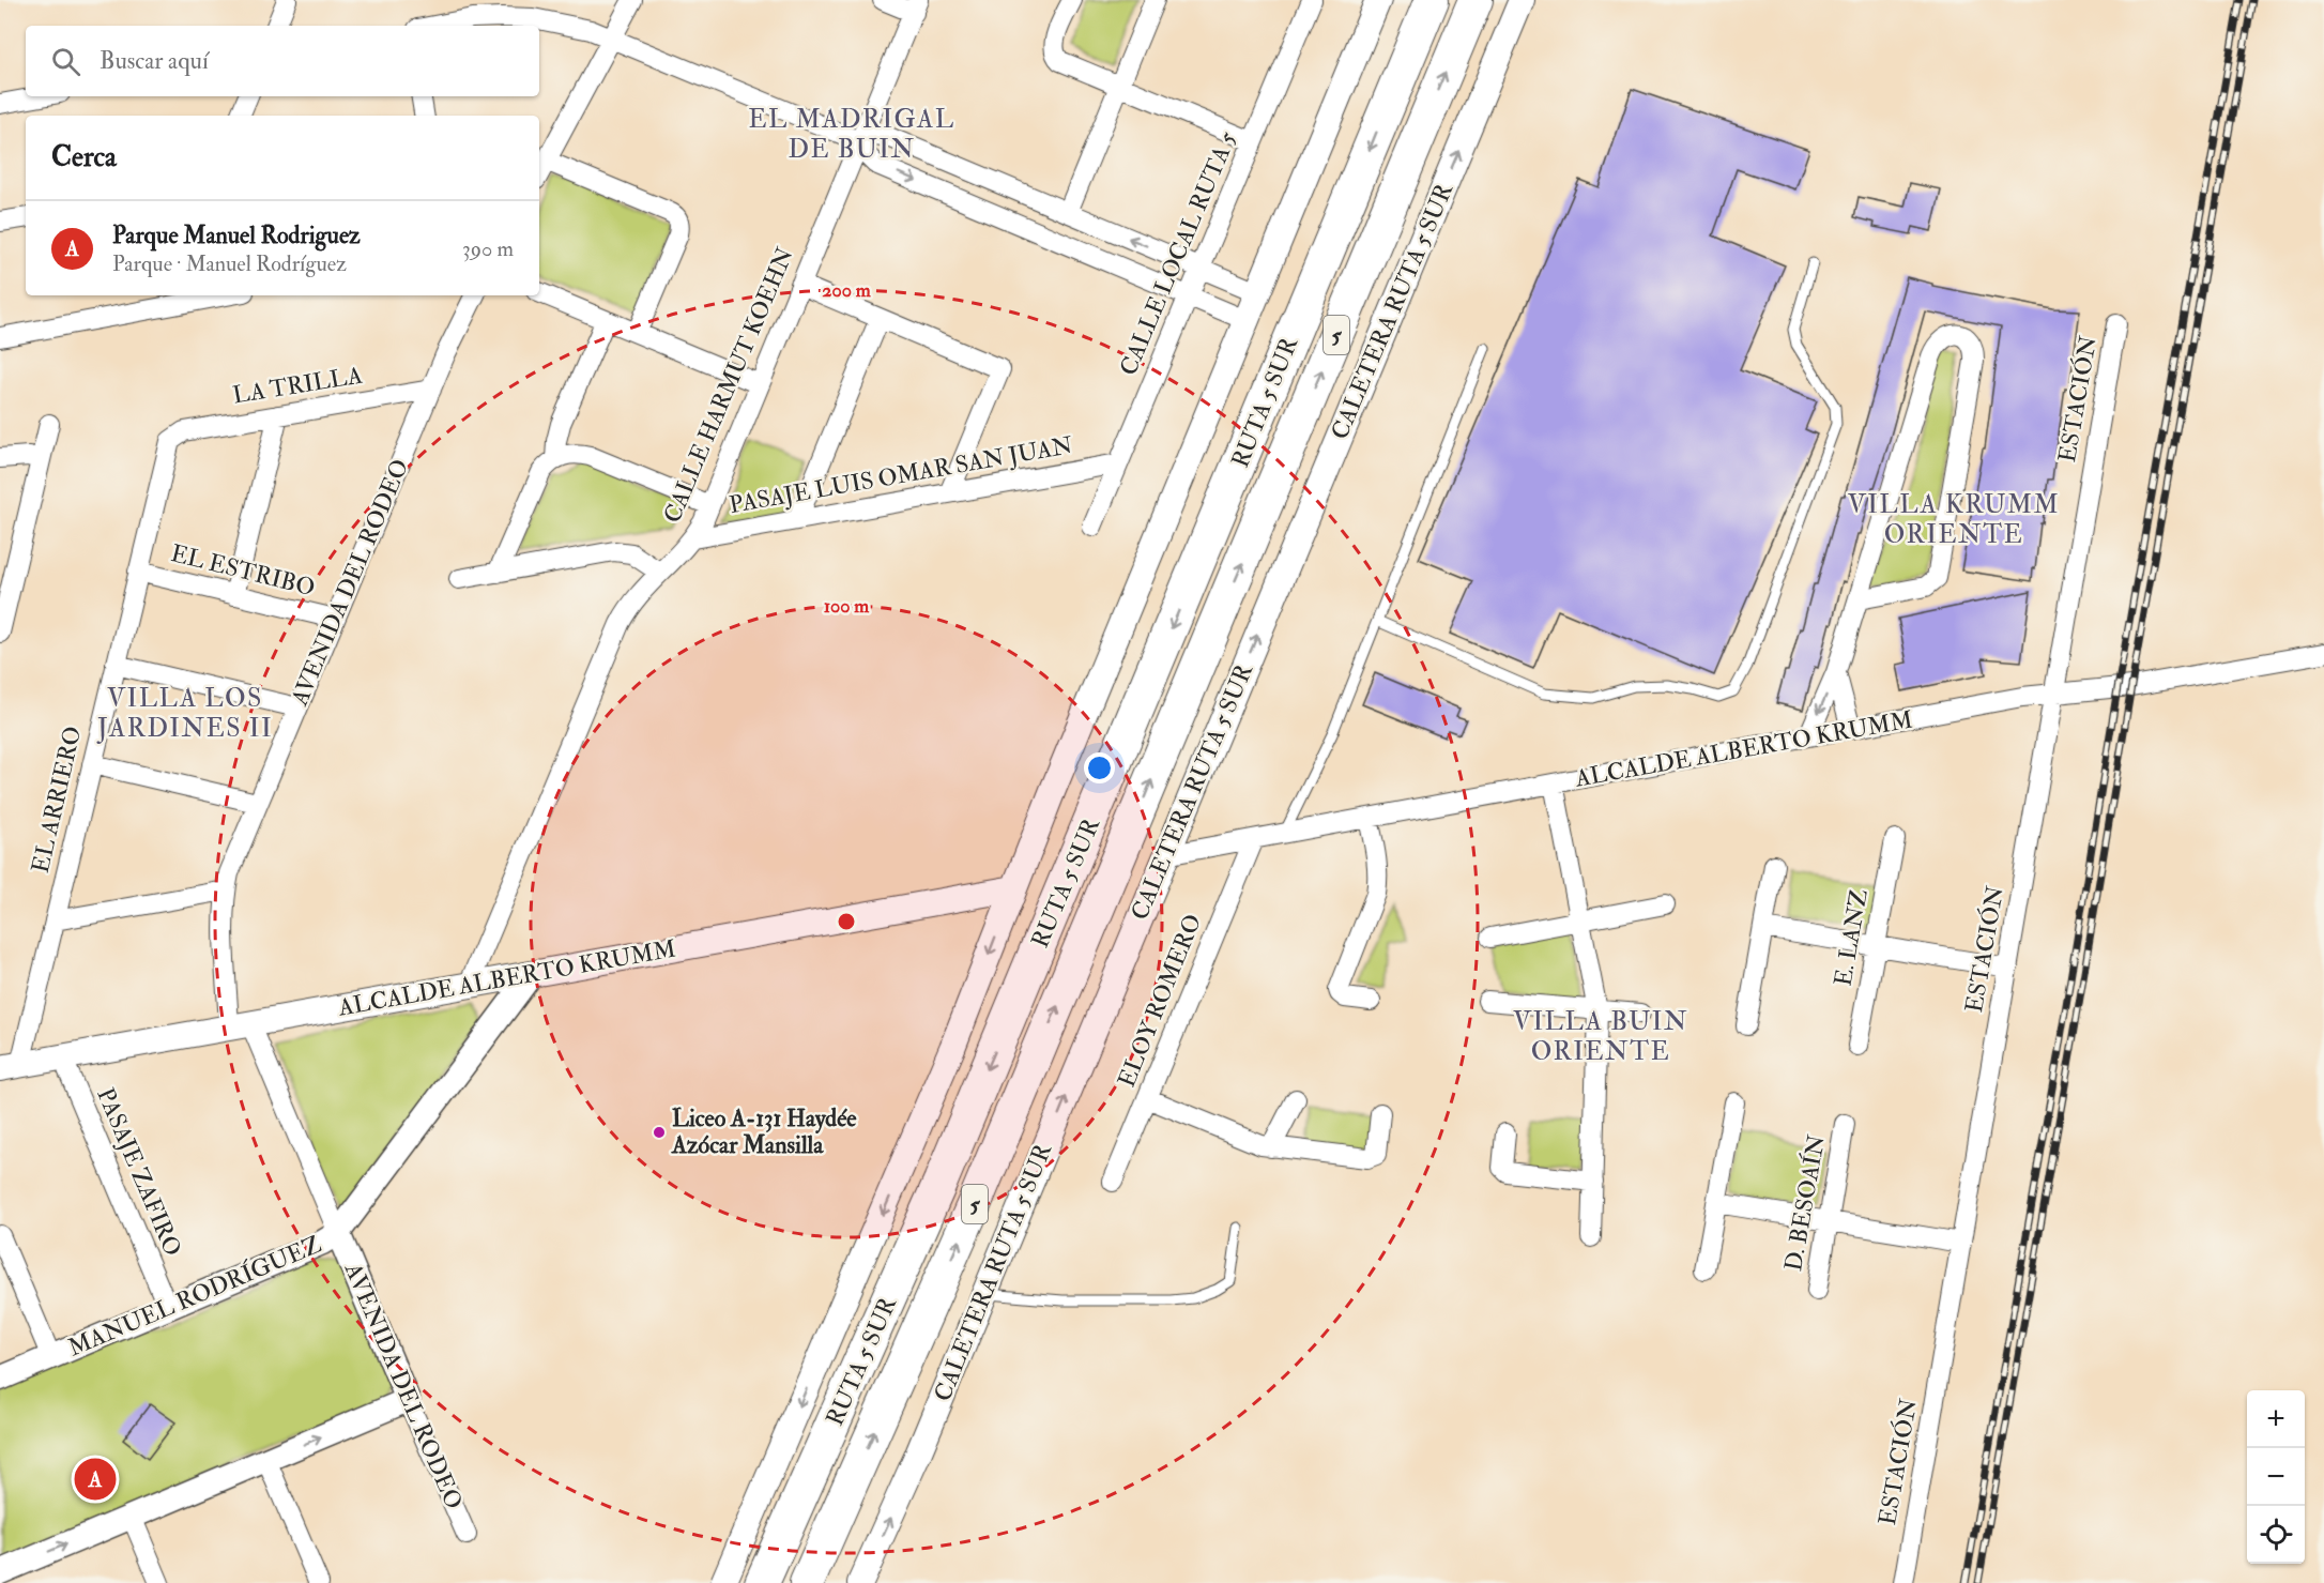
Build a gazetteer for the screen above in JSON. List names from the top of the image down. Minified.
{"streets":{"highway":["5","RUTA 5 SUR"],"main road":["CALETERA RUTA 5 SUR","ALCALDE ALBERTO KRUMM"],"street":["CALLE LOCAL RUTA 5","LA TRILLA","CALLE HARMUT KOEHN","ESTACIÓN","PASAJE LUIS OMAR SAN JUAN","EL ESTRIBO","AVENIDA DEL RODEO","EL ARRIERO","E. LANZ","ELOY ROMERO","PASAJE ZAFIRO","D. BESOAÍN","MANUEL RODRÍGUEZ"]},"crossings":[["CALLE LOCAL RUTA 5","PASAJE LUIS OMAR SAN JUAN"],["CALETERA RUTA 5 SUR","ALCALDE ALBERTO KRUMM"],["LA TRILLA","AVENIDA DEL RODEO"],["LA TRILLA","EL ARRIERO"],["CALLE HARMUT KOEHN","PASAJE LUIS OMAR SAN JUAN"],["CALLE HARMUT KOEHN","ALCALDE ALBERTO KRUMM"],["ESTACIÓN","ALCALDE ALBERTO KRUMM"],["EL ESTRIBO","AVENIDA DEL RODEO"],["EL ESTRIBO","EL ARRIERO"],["AVENIDA DEL RODEO","ALCALDE ALBERTO KRUMM"],["AVENIDA DEL RODEO","MANUEL RODRÍGUEZ"],["ALCALDE ALBERTO KRUMM","EL ARRIERO"],["ALCALDE ALBERTO KRUMM","ELOY ROMERO"],["ALCALDE ALBERTO KRUMM","PASAJE ZAFIRO"],["ALCALDE ALBERTO KRUMM","MANUEL RODRÍGUEZ"],["PASAJE ZAFIRO","MANUEL RODRÍGUEZ"]],"districts":["EL MADRIGAL DE BUIN","VILLA KRUMM ORIENTE","VILLA LOS JARDINES II","VILLA BUIN ORIENTE"],"places":["Liceo A-131 Haydée Azócar Mansilla"],"page":{"search":"Buscar aquí","heading":"Cerca","list":[{"mark":"A","name":"Parque Manuel Rodriguez","note":"Parque · Manuel Rodríguez","value":"390 m"}],"map_buttons":["+","−"],"pins":"A"},"rings":["200 m","100 m"]}
